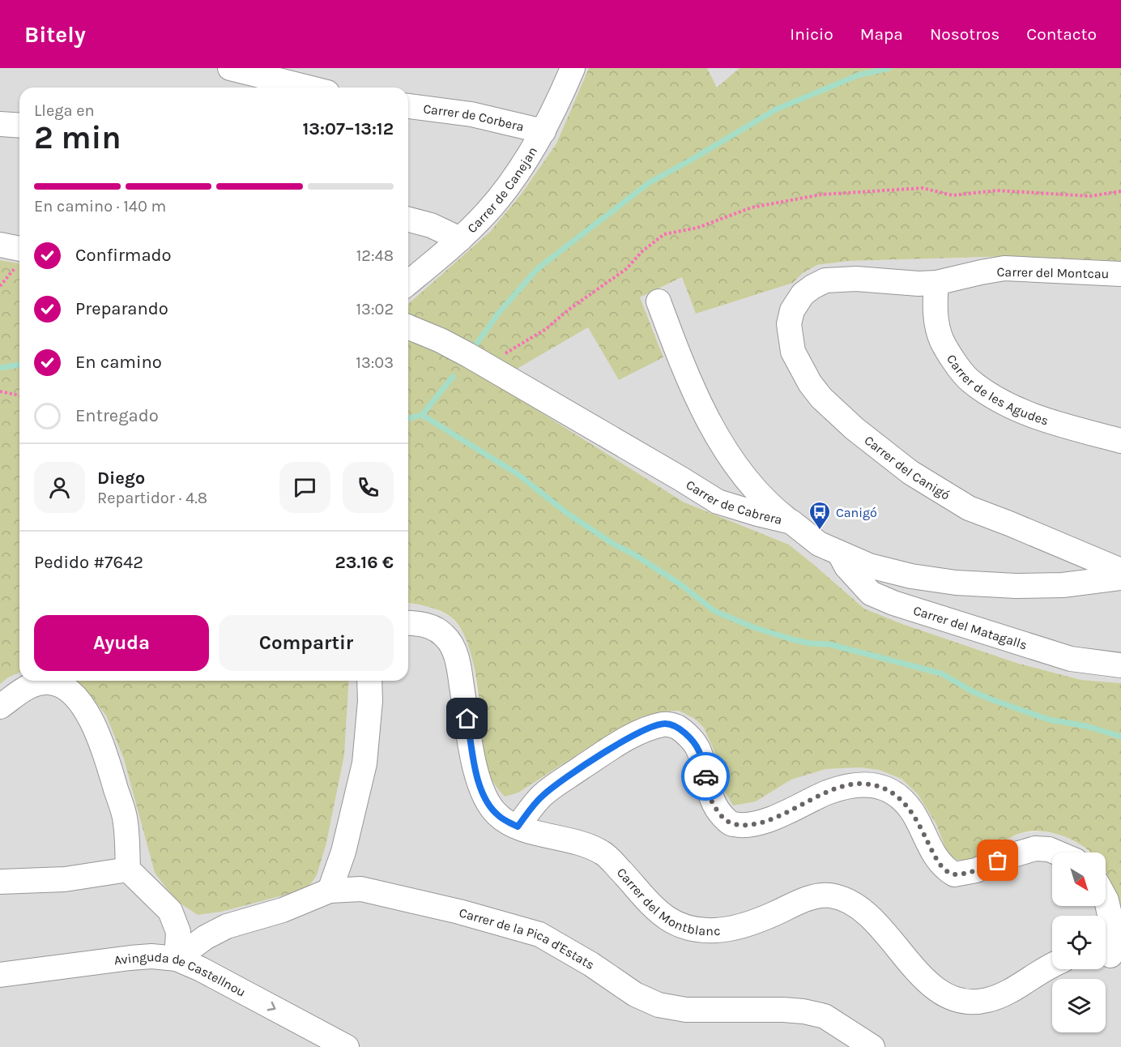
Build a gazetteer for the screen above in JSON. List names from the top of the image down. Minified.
{"streets":{"street":["Carrer de Corbera","Carrer de Canejan","Carrer del Montcau","Carrer de les Agudes","Carrer del Canigó","Carrer de Cabrera","Carrer del Matagalls","Carrer del Montblanc","Carrer de la Pica d'Estats","Avinguda de Castellnou"]},"crossings":[["Carrer de Corbera","Carrer de Canejan"],["Carrer del Montcau","Carrer de les Agudes"],["Carrer del Montcau","Carrer del Canigó"],["Carrer de Cabrera","Carrer del Matagalls"],["Carrer de la Pica d'Estats","Avinguda de Castellnou"]],"one_way":["Avinguda de Castellnou"],"places":{"bus stop":["Canigó"]},"north":"bottom right","page":{"header":"Bitely","nav":["Inicio","Mapa","Nosotros","Contacto"],"heading":["2 min","Llega en","13:07–13:12"],"panel":["Diego","Repartidor · 4.8","Pedido #7642","23.16 €"],"bar":"En camino · 140 m","list":[["Confirmado","12:48"],["Preparando","13:02"],["En camino","13:03"],"Entregado"],"buttons":["Ayuda","Compartir"]}}
